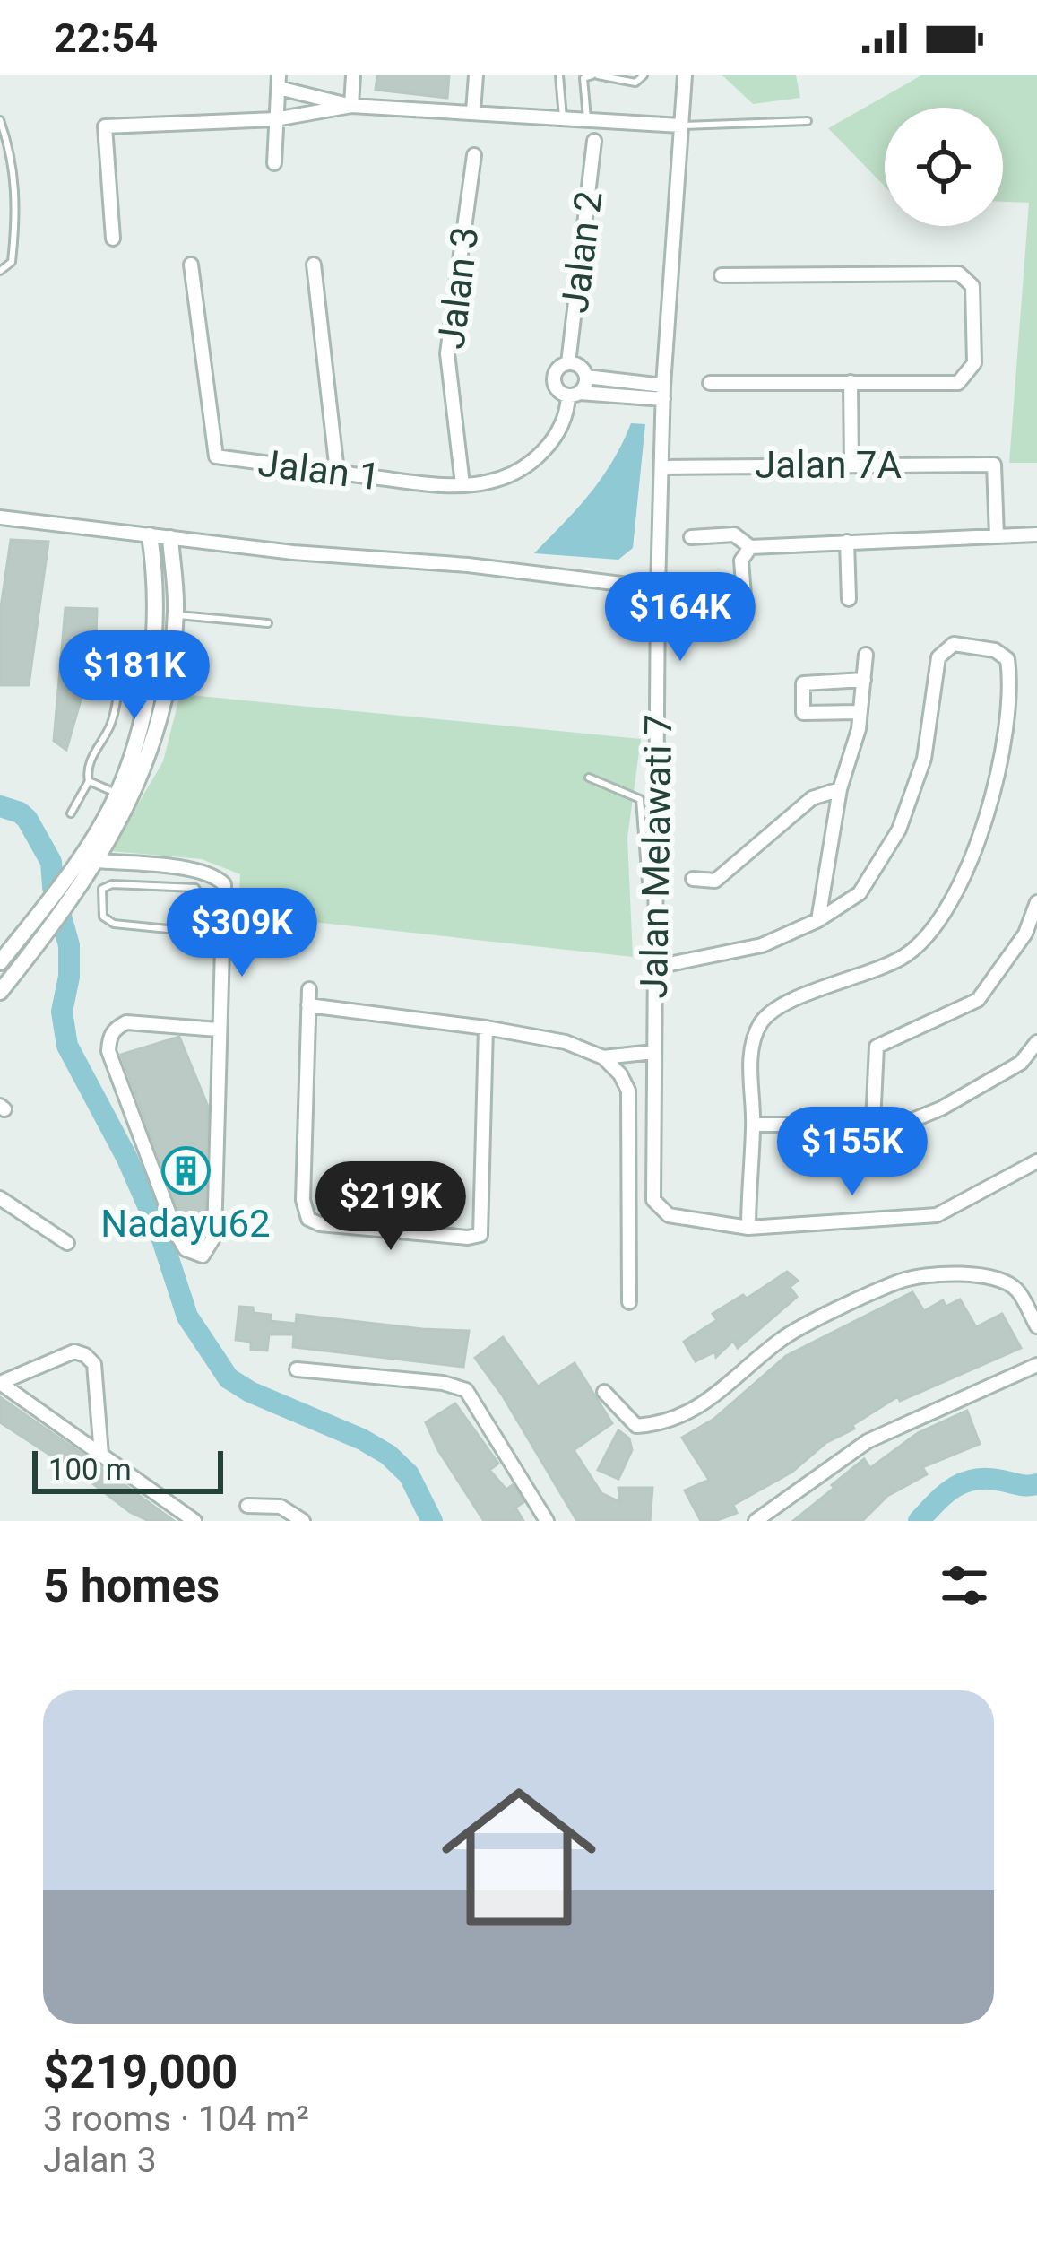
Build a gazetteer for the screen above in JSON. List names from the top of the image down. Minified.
{"streets":{"street":["Jalan 2","Jalan 3","Jalan 7A","Jalan 1","Jalan Melawati 7"]},"crossings":[["Jalan 2","Jalan 1"],["Jalan 3","Jalan 1"],["Jalan 7A","Jalan Melawati 7"]],"places":{"building":["Nadayu62"]},"scale_bar":"100 m","page":{"status":"22:54","price":["$164K","$181K","$309K","$155K","$219K"],"scale":"100 m","heading":"5 homes","list":[{"name":"$219,000","note":"3 rooms · 104 m² · Jalan 3"}]}}
